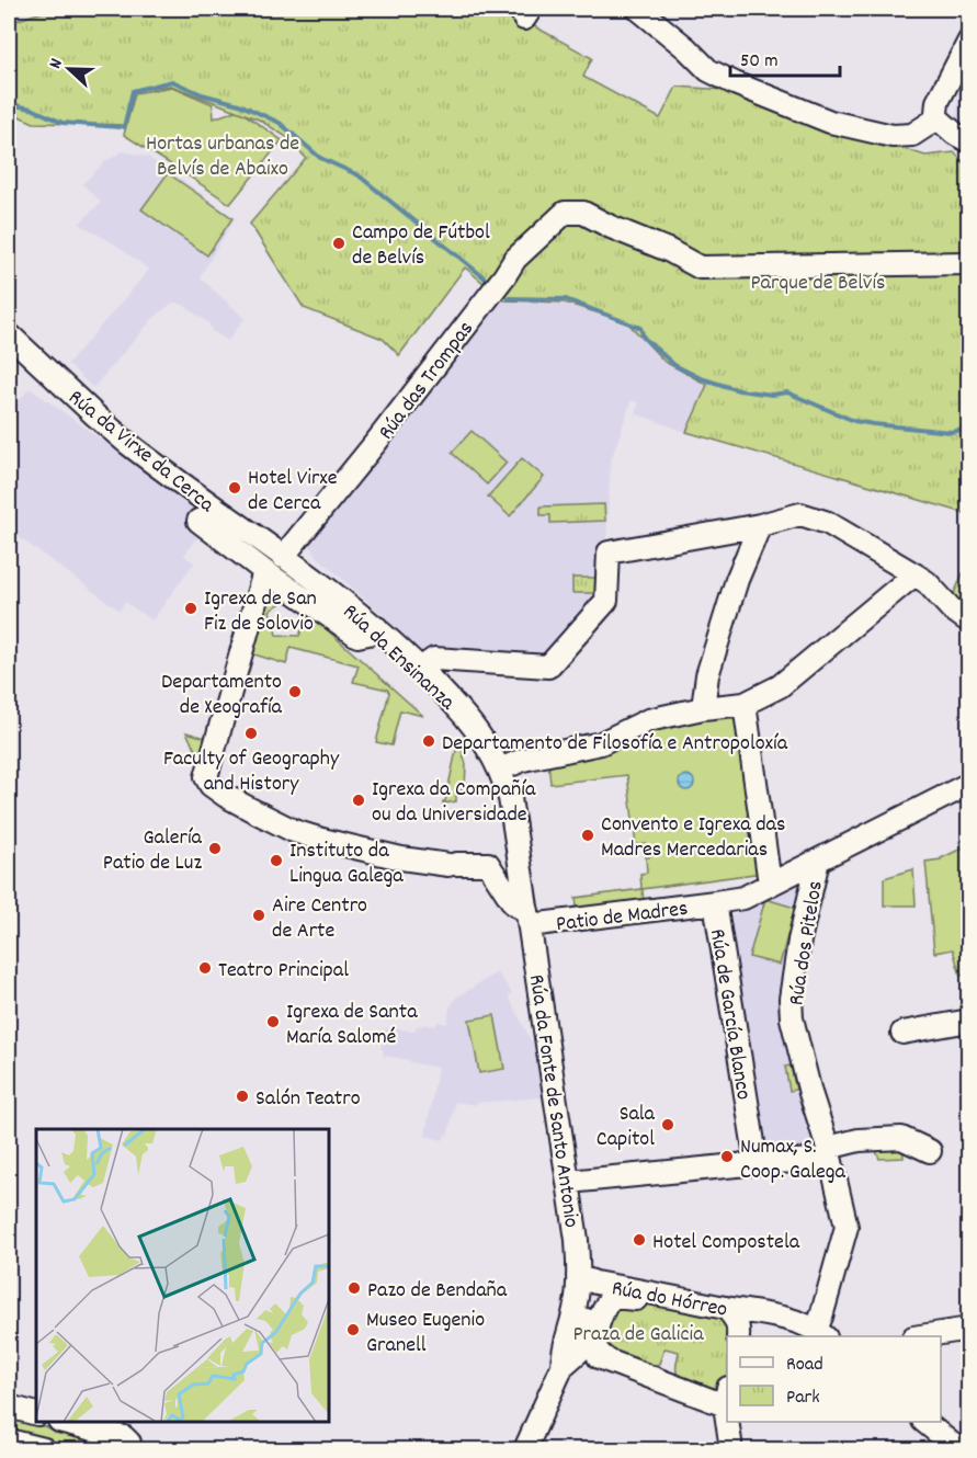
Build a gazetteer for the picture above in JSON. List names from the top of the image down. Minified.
{"streets":{"street":["Rúa das Trompas","Rúa da Virxe da Cerca","Rúa da Ensinanza","Patio de Madres","Rúa dos Pitelos","Rúa de García Blanco","Rúa da Fonte de Santo Antonio","Rúa do Hórreo"]},"crossings":[["Rúa das Trompas","Rúa da Virxe da Cerca"],["Rúa das Trompas","Rúa da Ensinanza"],["Rúa da Virxe da Cerca","Rúa da Ensinanza"],["Rúa da Ensinanza","Patio de Madres"],["Rúa da Ensinanza","Rúa da Fonte de Santo Antonio"],["Patio de Madres","Rúa dos Pitelos"],["Patio de Madres","Rúa de García Blanco"],["Patio de Madres","Rúa da Fonte de Santo Antonio"],["Rúa dos Pitelos","Rúa do Hórreo"],["Rúa da Fonte de Santo Antonio","Rúa do Hórreo"]],"parks":["Hortas urbanas de Belvís de Abaixo","Parque de Belvís","Praza de Galicia"],"places":["Campo de Fútbol de Belvís","Hotel Virxe de Cerca","Igrexa de San Fiz de Solovio","Departamento de Xeografía","Faculty of Geography and History","Departamento de Filosofía e Antropoloxía","Igrexa da Compañía ou da Universidade","Convento e Igrexa das Madres Mercedarias","Galería Patio de Luz","Instituto da Lingua Galega","Aire Centro de Arte","Teatro Principal","Igrexa de Santa María Salomé","Salón Teatro","Sala Capitol","Numax, S. Coop. Galega","Hotel Compostela","Pazo de Bendaña","Museo Eugenio Granell"],"legend":["Road","Park"],"scale_bar":"50 m","north":"left"}
